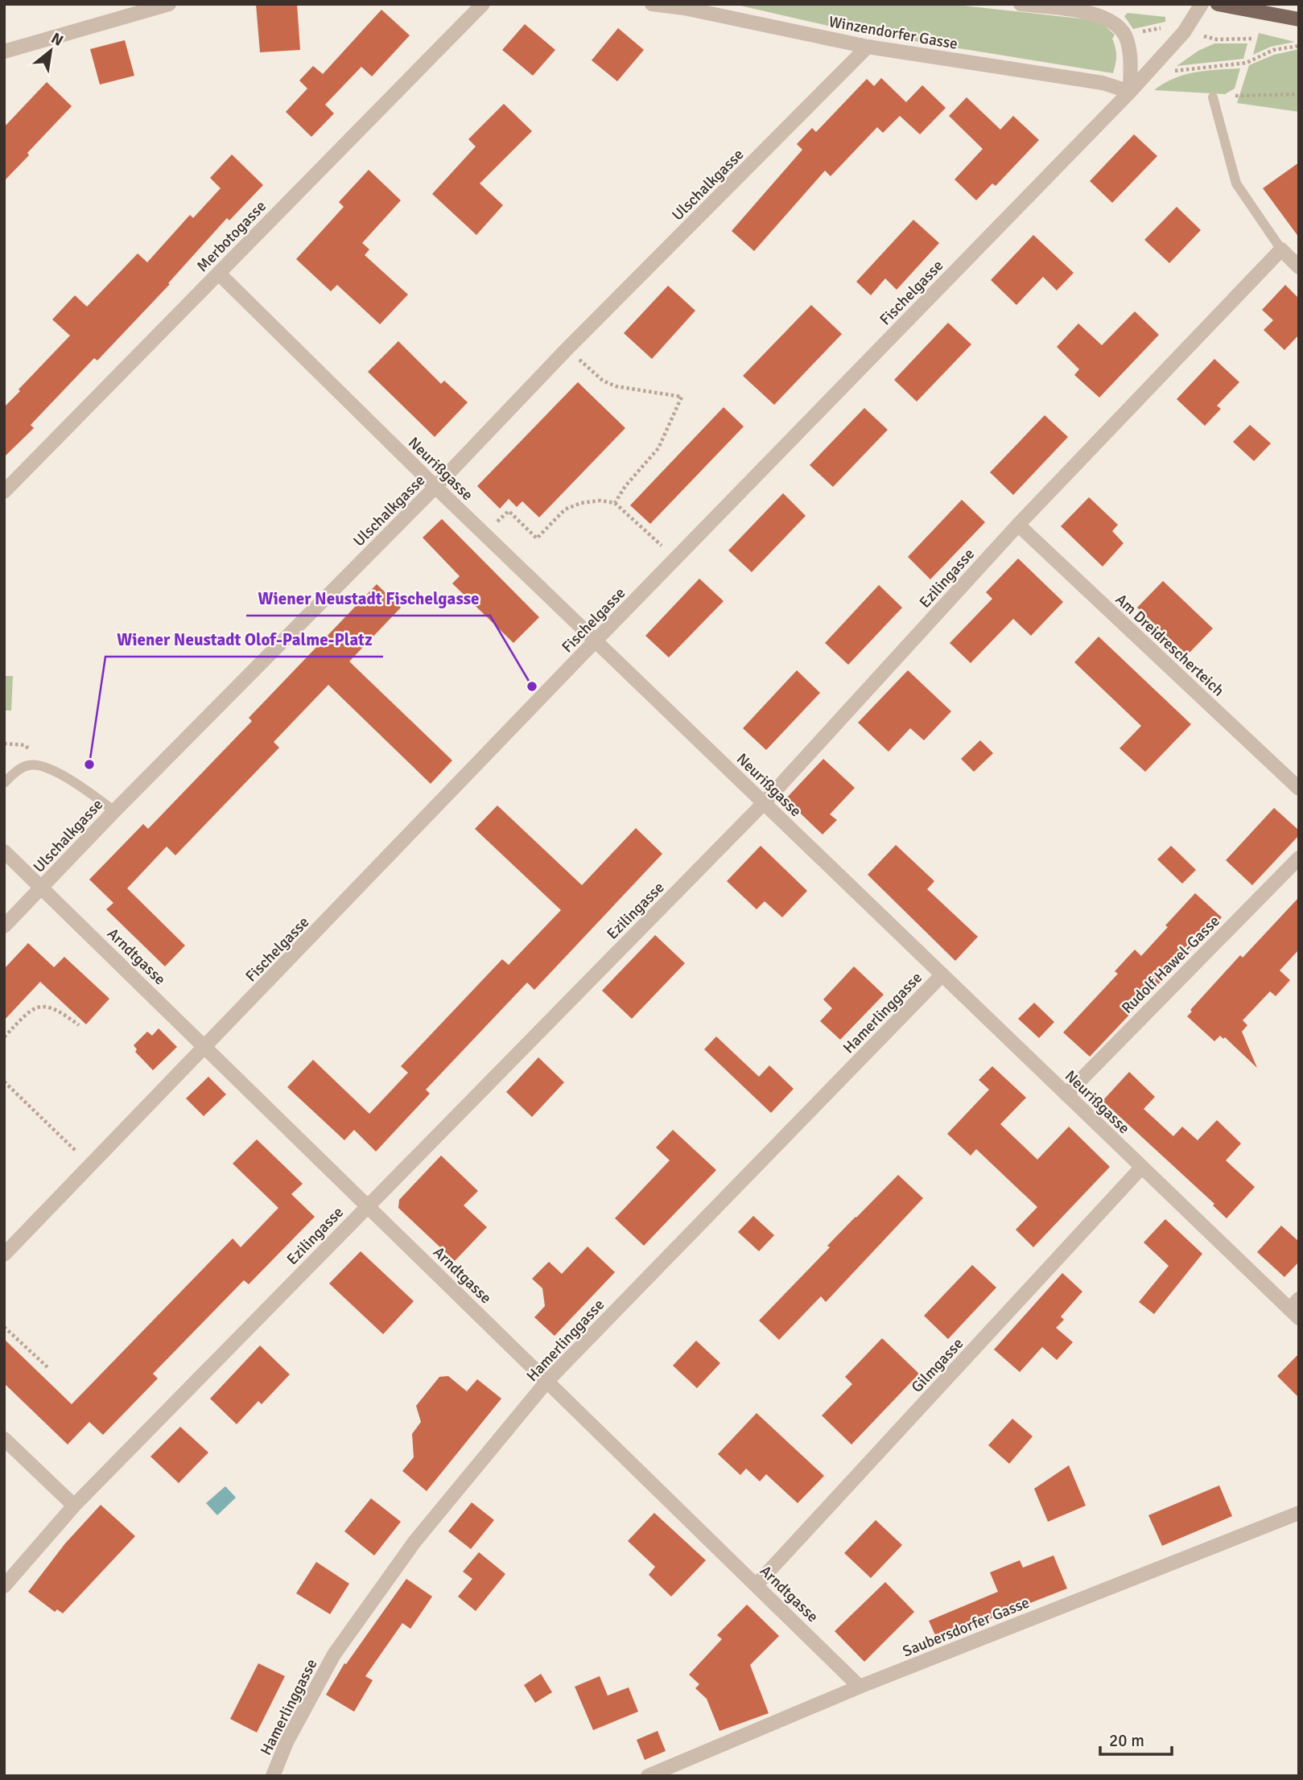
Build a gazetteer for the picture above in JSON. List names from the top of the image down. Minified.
{"streets":{"street":["Winzendorfer Gasse","Ulschalkgasse","Merbotogasse","Fischelgasse","Neurißgasse","Ezilingasse","Am Dreidrescherteich","Arndtgasse","Rudolf Hawel-Gasse","Hamerlinggasse","Gilmgasse","Saubersdorfer Gasse"]},"crossings":[["Winzendorfer Gasse","Ulschalkgasse"],["Winzendorfer Gasse","Fischelgasse"],["Ulschalkgasse","Neurißgasse"],["Ulschalkgasse","Arndtgasse"],["Merbotogasse","Neurißgasse"],["Fischelgasse","Neurißgasse"],["Fischelgasse","Arndtgasse"],["Neurißgasse","Ezilingasse"],["Neurißgasse","Rudolf Hawel-Gasse"],["Neurißgasse","Hamerlinggasse"],["Neurißgasse","Gilmgasse"],["Ezilingasse","Am Dreidrescherteich"],["Ezilingasse","Arndtgasse"],["Arndtgasse","Hamerlinggasse"],["Arndtgasse","Gilmgasse"],["Arndtgasse","Saubersdorfer Gasse"]],"places":["Wiener Neustadt Fischelgasse","Wiener Neustadt Olof-Palme-Platz"],"scale_bar":"20 m","north":"top right"}
